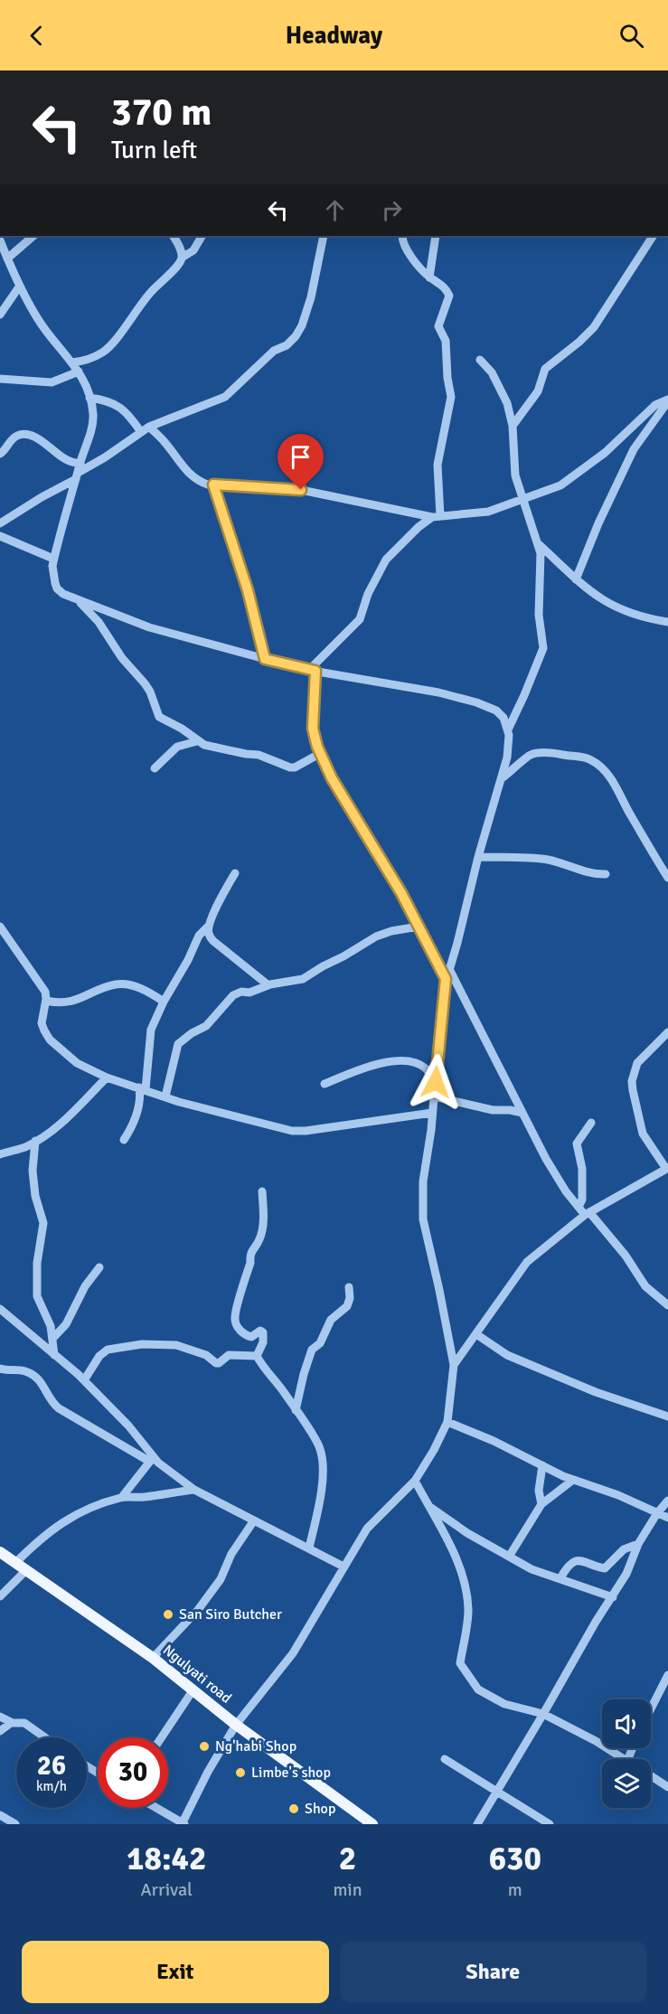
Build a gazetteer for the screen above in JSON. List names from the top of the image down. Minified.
{"streets":{"main road":["Ngulyati road"]},"places":["San Siro Butcher","Ng'habi Shop","Limbe's shop","Shop"],"page":{"header":"Headway","turn":["370 m","Turn left"],"speed":"26 km/h","limit":"30","eta":["18:42","Arrival","2","min","630","m"],"buttons":["Exit","Share"]}}
